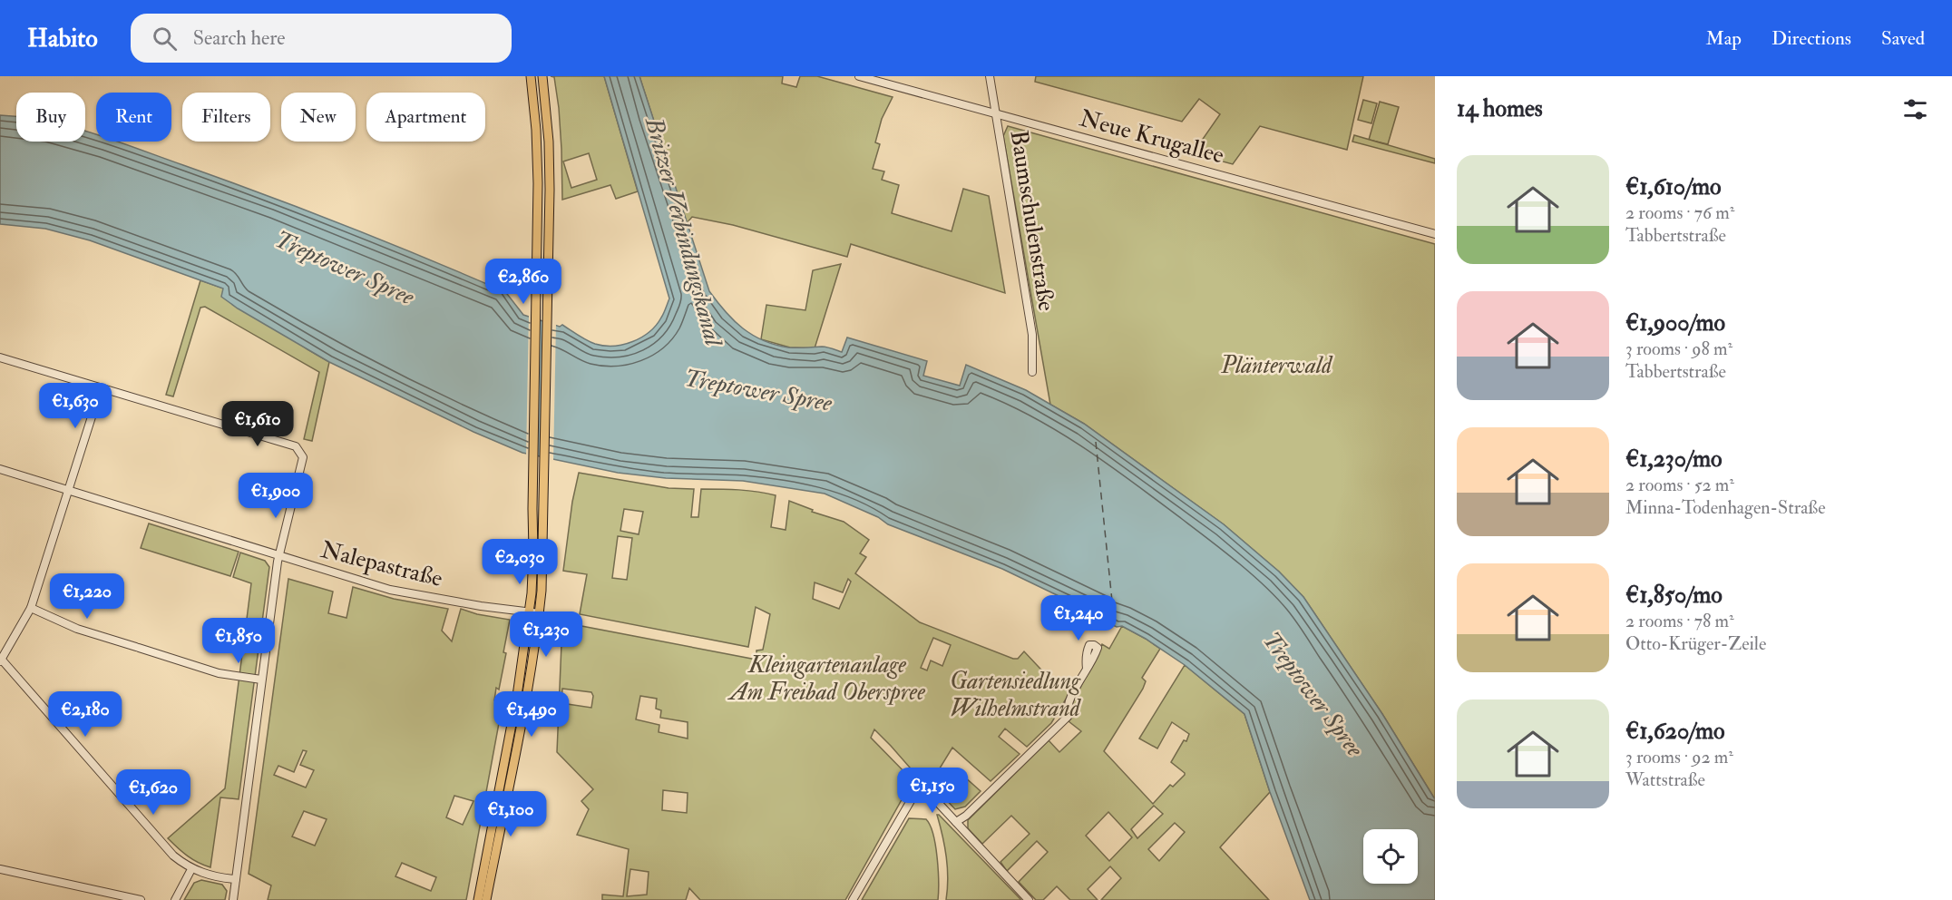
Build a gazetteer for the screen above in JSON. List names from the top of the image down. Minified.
{"streets":{"street":["Neue Krugallee","Baumschulenstraße","Nalepastraße"]},"crossings":[["Neue Krugallee","Baumschulenstraße"]],"water":["Britzer Verbindungskanal","Treptower Spree"],"parks":["Plänterwald","Kleingartenanlage Am Freibad Oberspree","Gartensiedlung Wilhelmstrand"],"page":{"header":"Habito","search":"Search here","nav":["Map","Directions","Saved"],"heading":"14 homes","chip":["Buy","Rent","Filters","New","Apartment"],"list":[{"name":"€1,610/mo","note":"2 rooms · 76 m² · Tabbertstraße"},{"name":"€1,900/mo","note":"3 rooms · 98 m² · Tabbertstraße"},{"name":"€1,230/mo","note":"2 rooms · 52 m² · Minna-Todenhagen-Straße"},{"name":"€1,850/mo","note":"2 rooms · 78 m² · Otto-Krüger-Zeile"},{"name":"€1,620/mo","note":"3 rooms · 92 m² · Wattstraße"}],"price":["€2,860","€1,630","€1,610","€1,900","€2,030","€1,220","€1,240","€1,230","€1,850","€2,180","€1,490","€1,150","€1,620","€1,100"]}}
